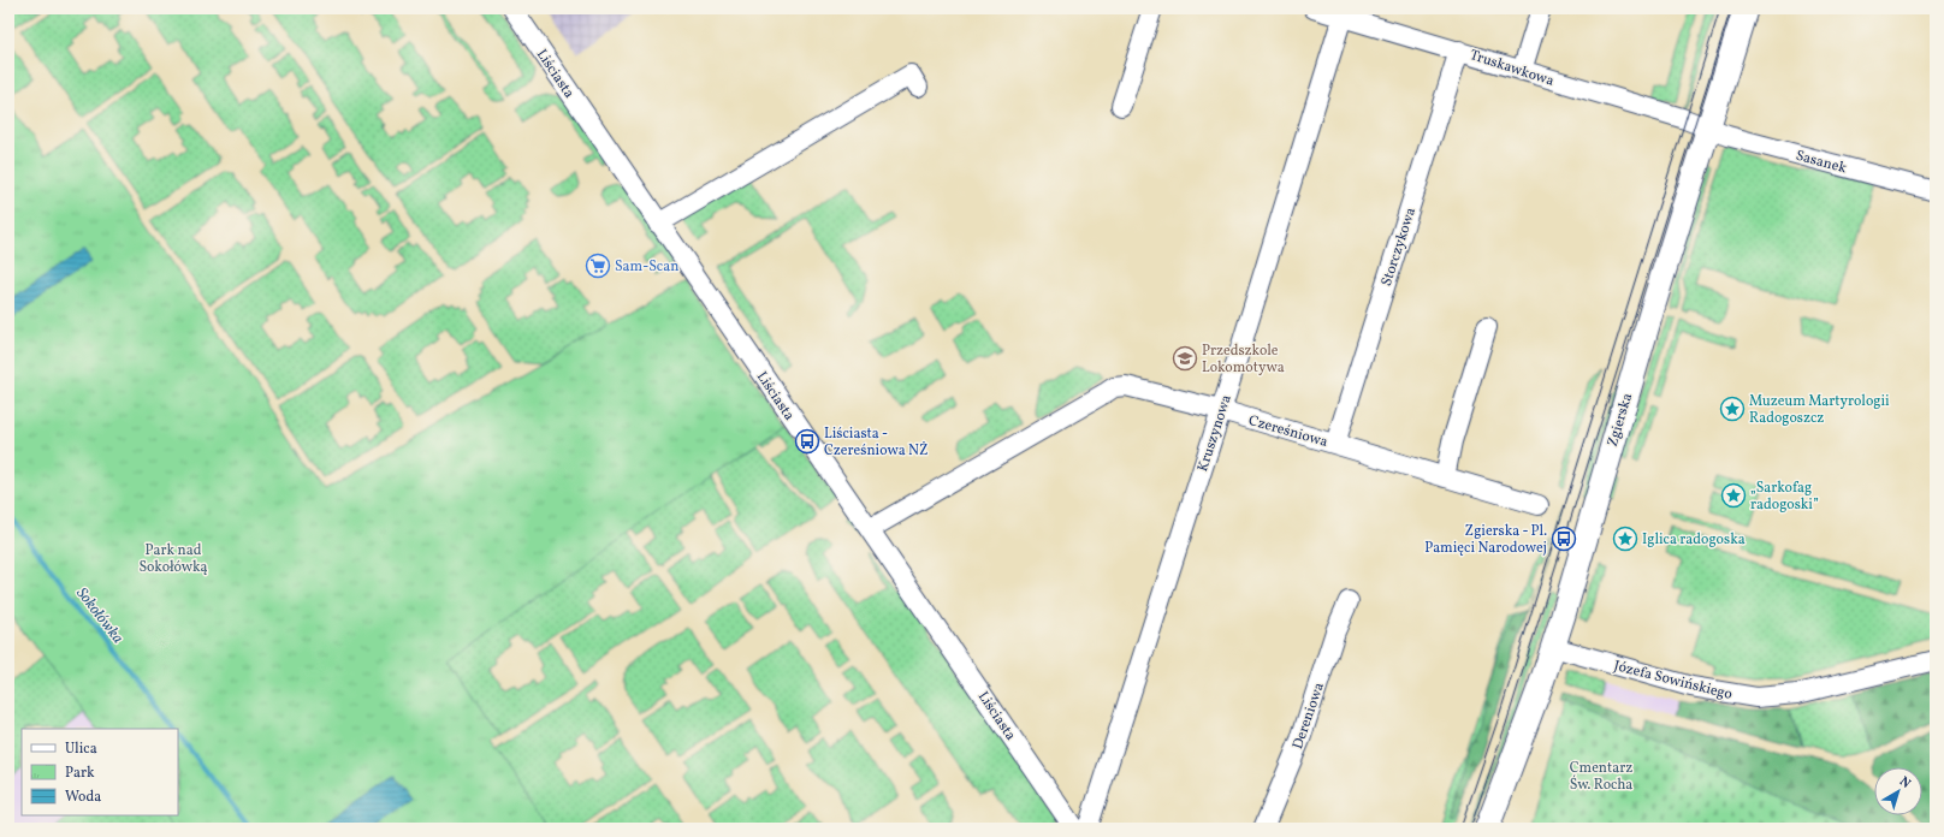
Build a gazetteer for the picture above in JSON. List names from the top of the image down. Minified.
{"streets":{"main road":["Zgierska"],"street":["Truskawkowa","Liściasta","Sasanek","Storczykowa","Czereśniowa","Kruszynowa","Józefa Sowińskiego","Dereniowa"]},"crossings":[["Truskawkowa","Sasanek"],["Truskawkowa","Storczykowa"],["Truskawkowa","Zgierska"],["Truskawkowa","Kruszynowa"],["Liściasta","Czereśniowa"],["Sasanek","Zgierska"],["Storczykowa","Czereśniowa"],["Zgierska","Józefa Sowińskiego"],["Czereśniowa","Kruszynowa"]],"water":["Sokołówka"],"parks":["Park nad Sokołówką","Cmentarz Św. Rocha"],"places":{"supermarket":["Sam-Scan"],"school or university":["Przedszkole Lokomotywa"],"place":["Muzeum Martyrologii Radogoszcz","„Sarkofag radogoski”","Iglica radogoska"],"bus stop":["Liściasta - Czereśniowa NŻ","Zgierska - Pl. Pamięci Narodowej"]},"legend":["Ulica","Park","Woda"],"north":"top right"}
